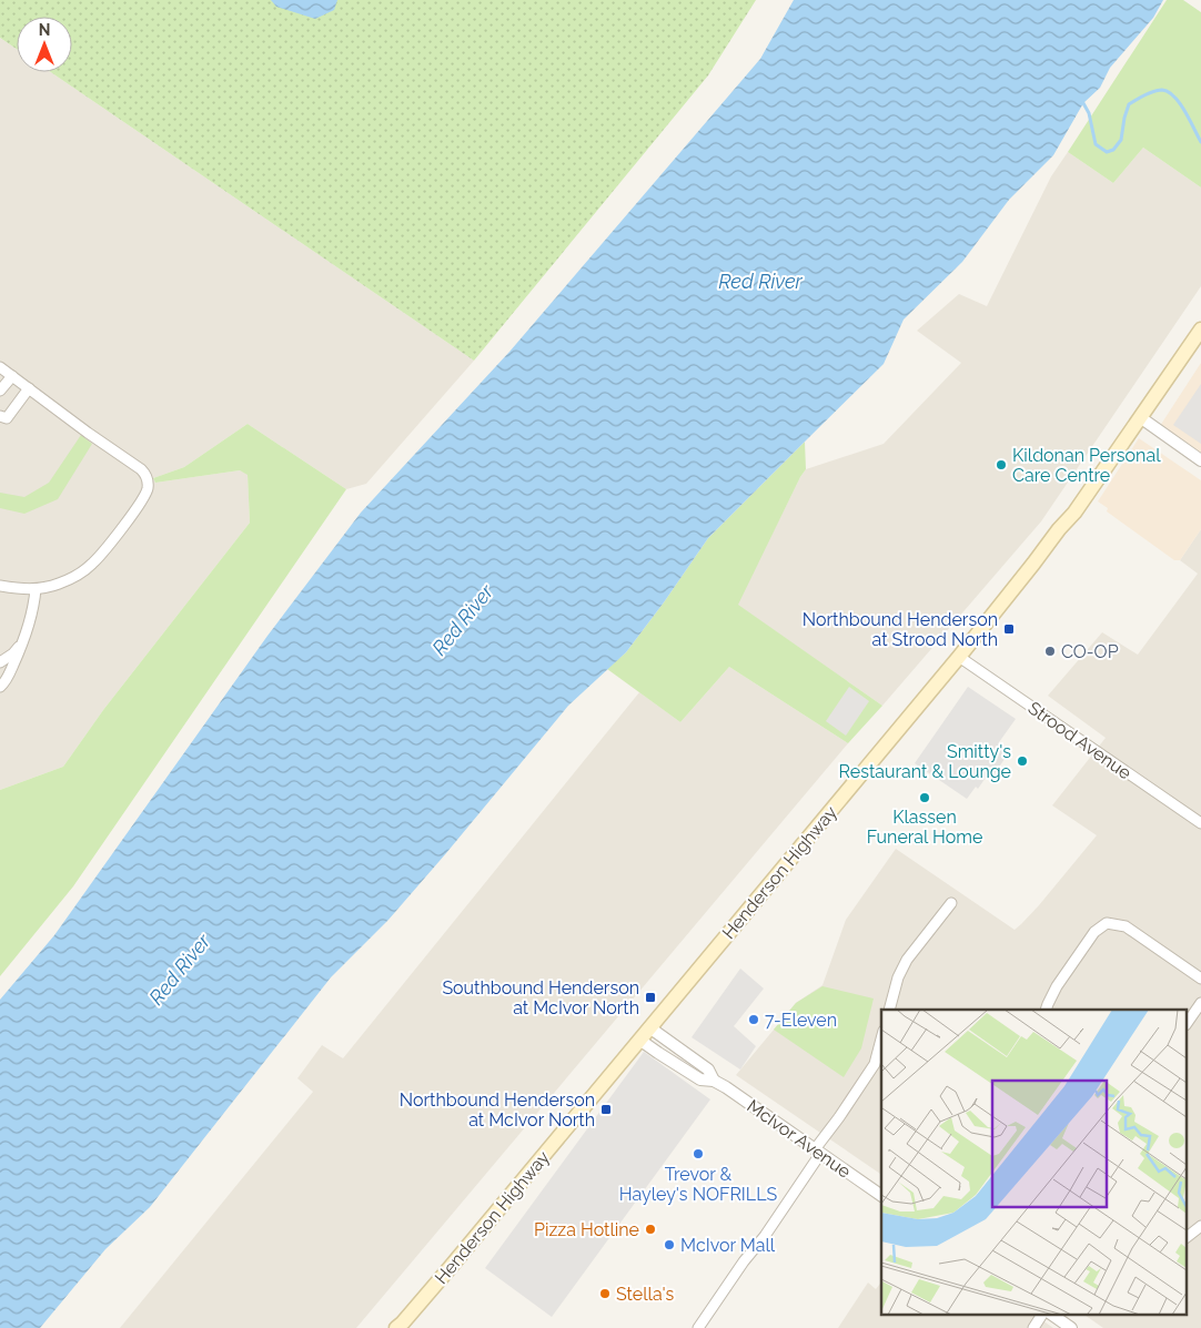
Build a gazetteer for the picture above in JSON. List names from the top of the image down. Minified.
{"streets":{"main road":["Henderson Highway"],"street":["Strood Avenue","McIvor Avenue"]},"crossings":[["Strood Avenue","Henderson Highway"],["Henderson Highway","McIvor Avenue"]],"water":["Red River"],"places":{"other":["Kildonan Personal Care Centre","CO-OP","Smitty's Restaurant & Lounge","Klassen Funeral Home","7-Eleven","Trevor & Hayley's NOFRILLS","Pizza Hotline","McIvor Mall","Stella's"],"transit":["Northbound Henderson at Strood North","Southbound Henderson at McIvor North","Northbound Henderson at McIvor North"]},"north":"top"}
